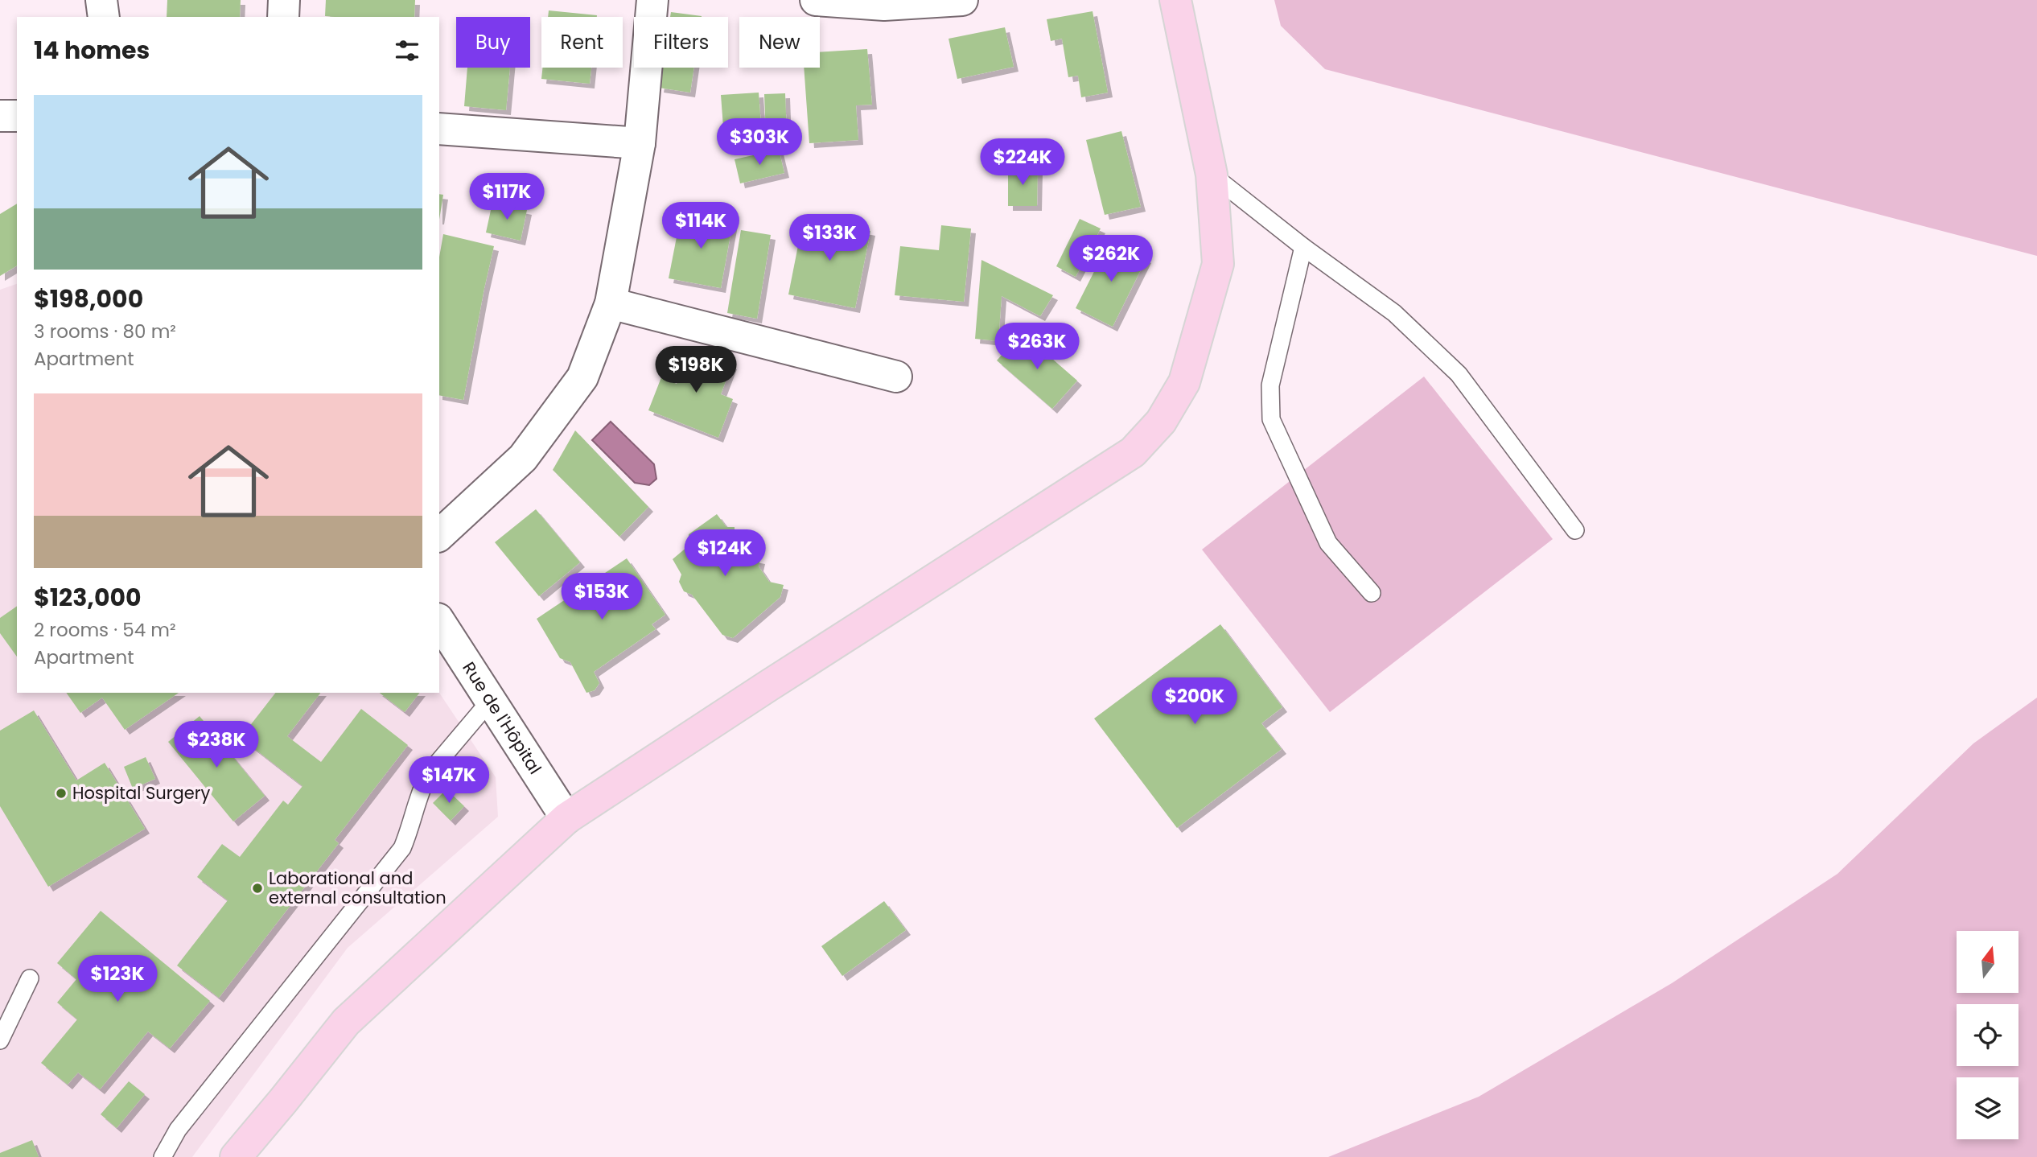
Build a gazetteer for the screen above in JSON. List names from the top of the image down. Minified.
{"streets":{"street":["Rue de l'Hôpital"]},"places":["Hospital Surgery","Laborational and external consultation"],"north":"top","page":{"chip":["Buy","Rent","Filters","New"],"heading":"14 homes","list":[{"name":"$198,000","note":"3 rooms · 80 m² · Apartment"},{"name":"$123,000","note":"2 rooms · 54 m² · Apartment"}],"price":["$303K","$224K","$117K","$114K","$133K","$262K","$263K","$198K","$124K","$153K","$200K","$238K","$147K","$123K"]}}
